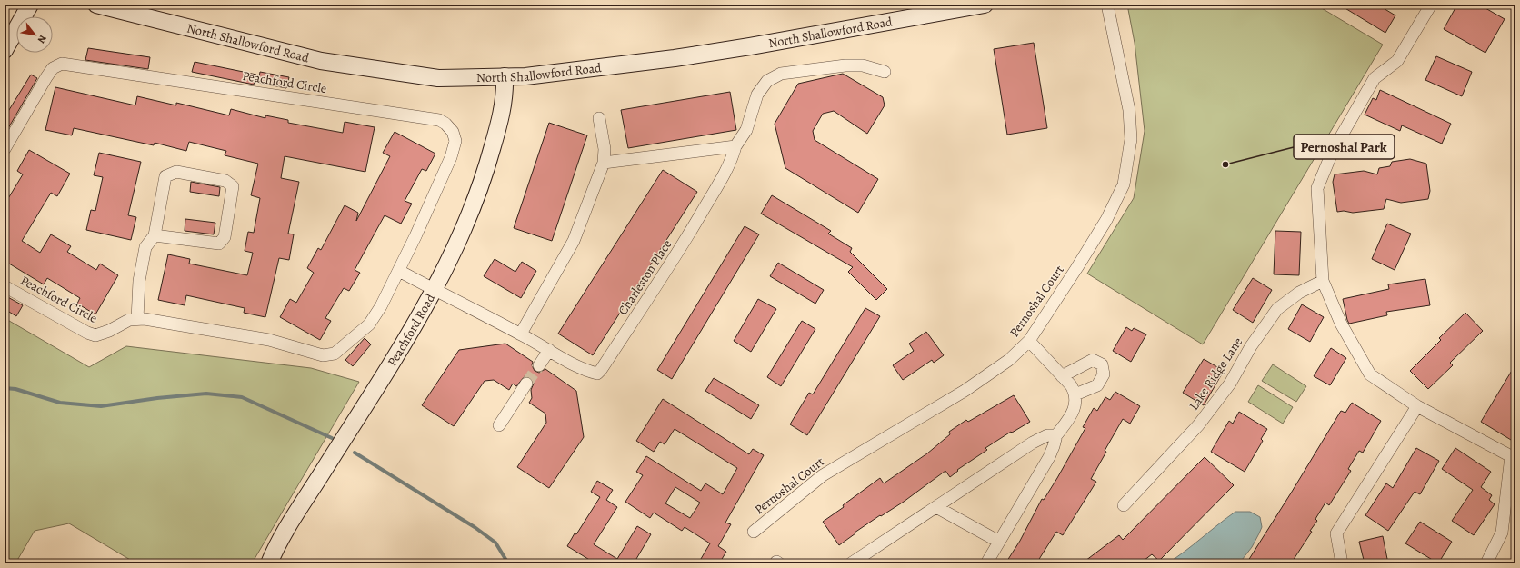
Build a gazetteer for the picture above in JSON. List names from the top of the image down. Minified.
{"streets":{"street":["North Shallowford Road","Peachford Circle","Charleston Place","Pernoshal Court","Peachford Road","Lake Ridge Lane"]},"crossings":[["North Shallowford Road","Peachford Road"],["Charleston Place","Peachford Road"]],"places":["Pernoshal Park"],"north":"bottom right"}
